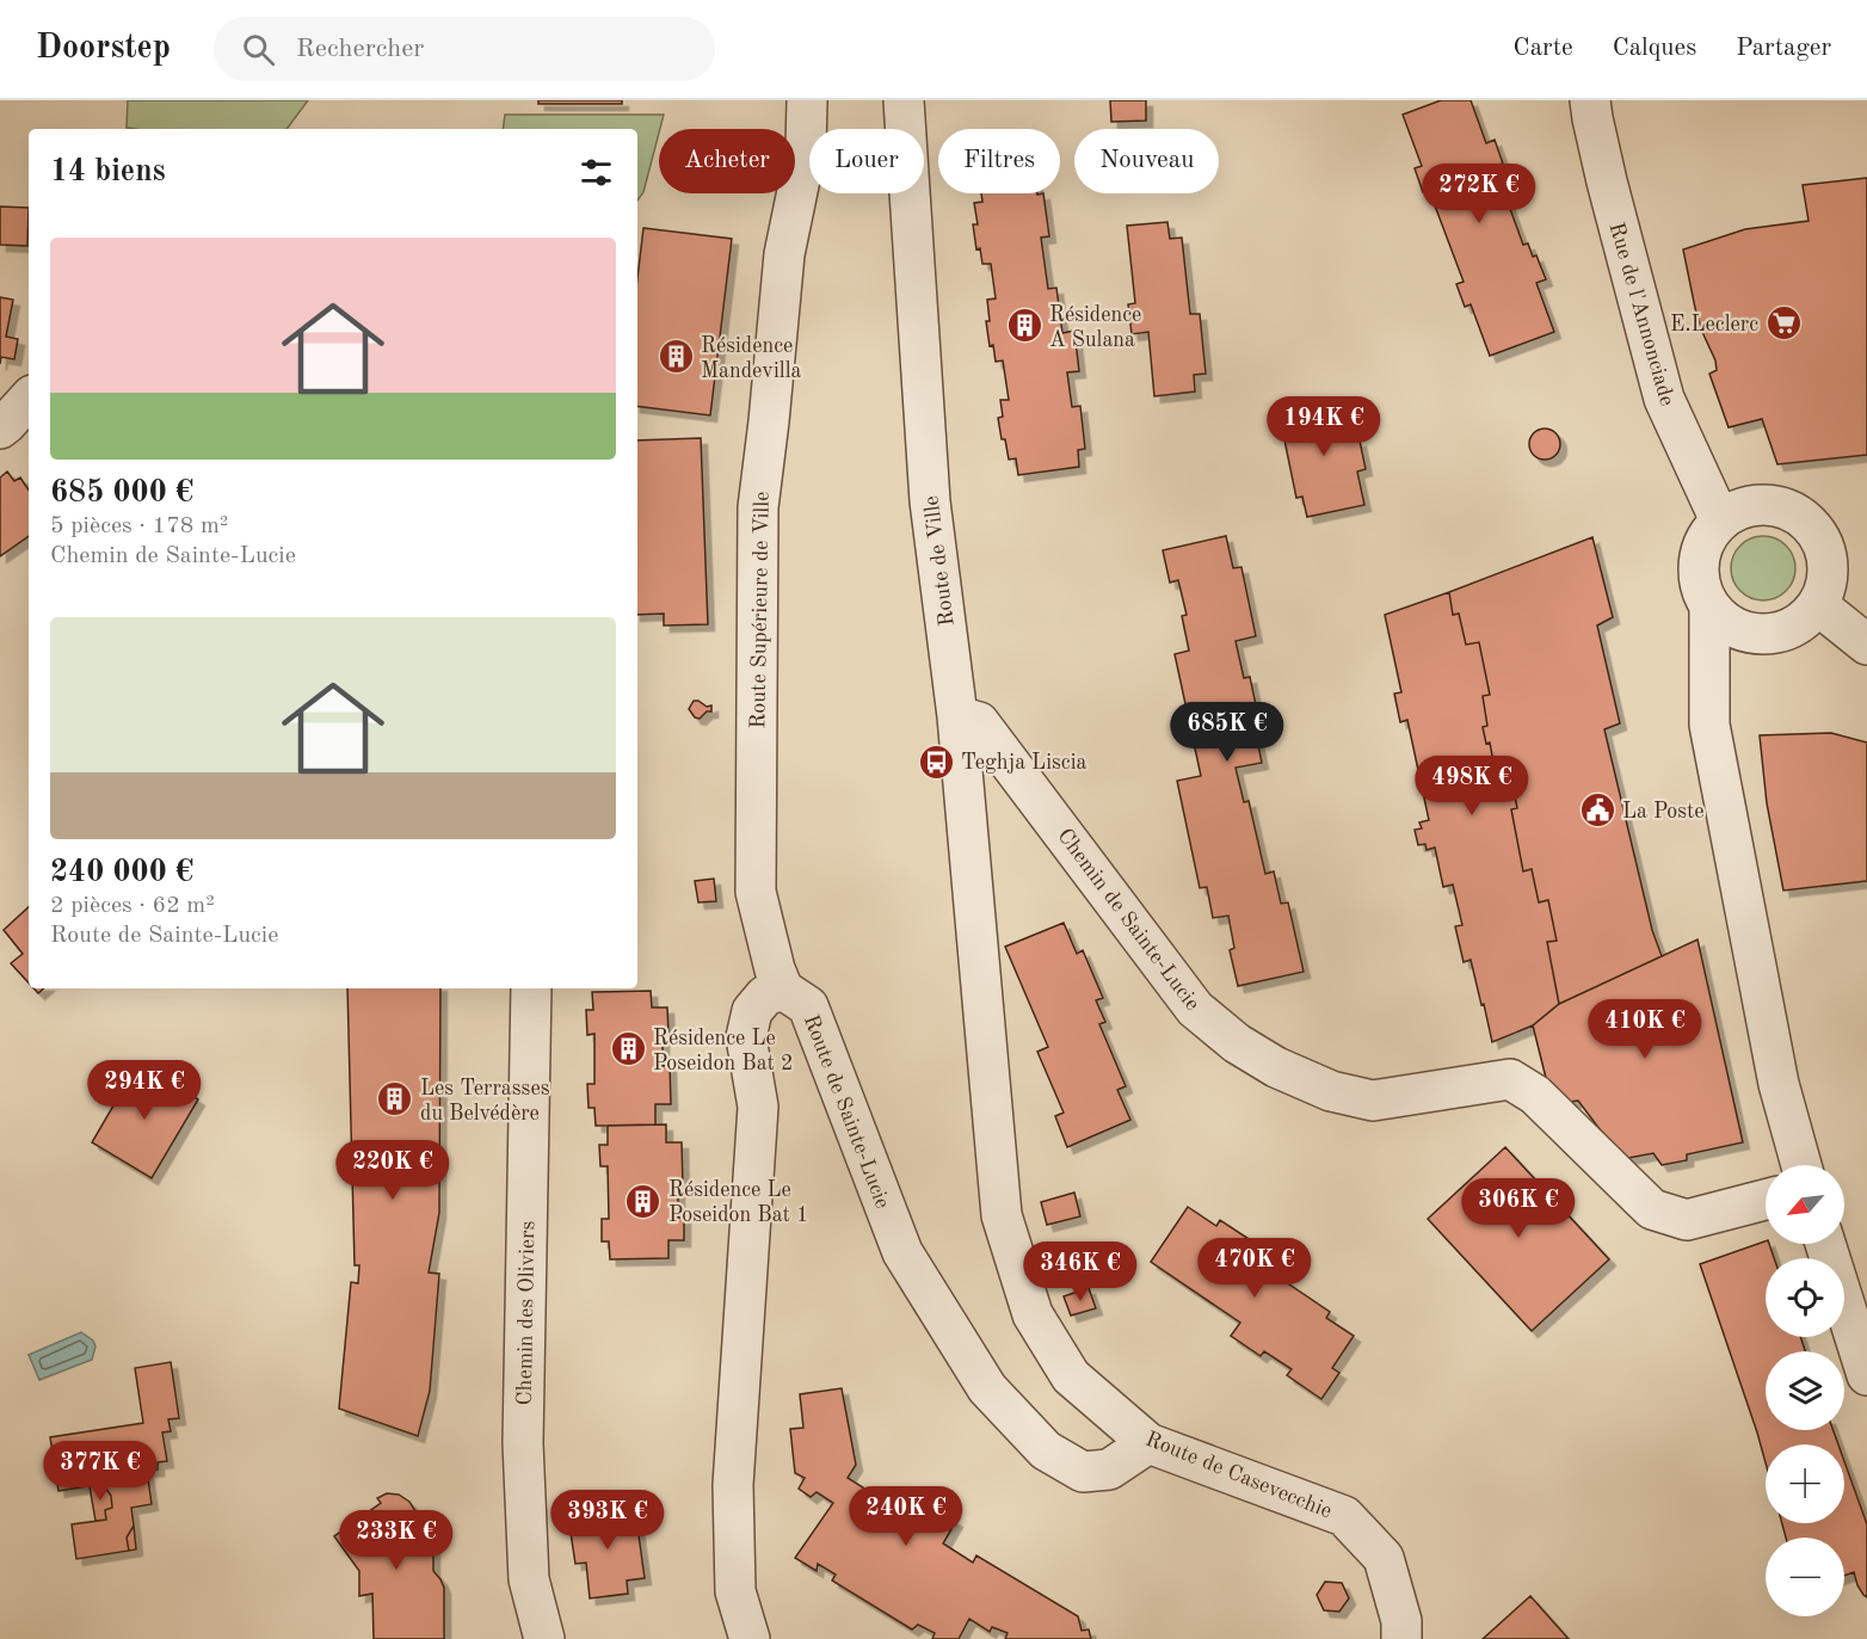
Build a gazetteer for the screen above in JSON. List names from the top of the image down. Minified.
{"streets":{"street":["Rue de l'Annonciade","Route de Ville","Route Supérieure de Ville","Chemin de Sainte-Lucie","Route de Sainte-Lucie","Chemin des Oliviers","Route de Casevecchie"]},"crossings":[["Route de Ville","Chemin de Sainte-Lucie"],["Route de Ville","Route de Casevecchie"],["Route Supérieure de Ville","Route de Sainte-Lucie"],["Route de Sainte-Lucie","Route de Casevecchie"]],"places":{"supermarket":["E.Leclerc"],"building":["Résidence A Sulana","Résidence Mandevilla","Résidence Le Poseidon Bat 2","Les Terrasses du Belvédère","Résidence Le Poseidon Bat 1"],"bus stop":["Teghja Liscia"],"public building":["La Poste"]},"north":"bottom left","page":{"header":"Doorstep","search":"Rechercher","nav":["Carte","Calques","Partager"],"chip":["Acheter","Louer","Filtres","Nouveau"],"heading":"14 biens","price":["272K €","194K €","685K €","498K €","410K €","294K €","220K €","306K €","470K €","346K €","377K €","240K €","393K €","233K €"],"list":[{"name":"685 000 €","note":"5 pièces · 178 m² · Chemin de Sainte-Lucie"},{"name":"240 000 €","note":"2 pièces · 62 m² · Route de Sainte-Lucie"}],"map_buttons":["+","−"]}}
